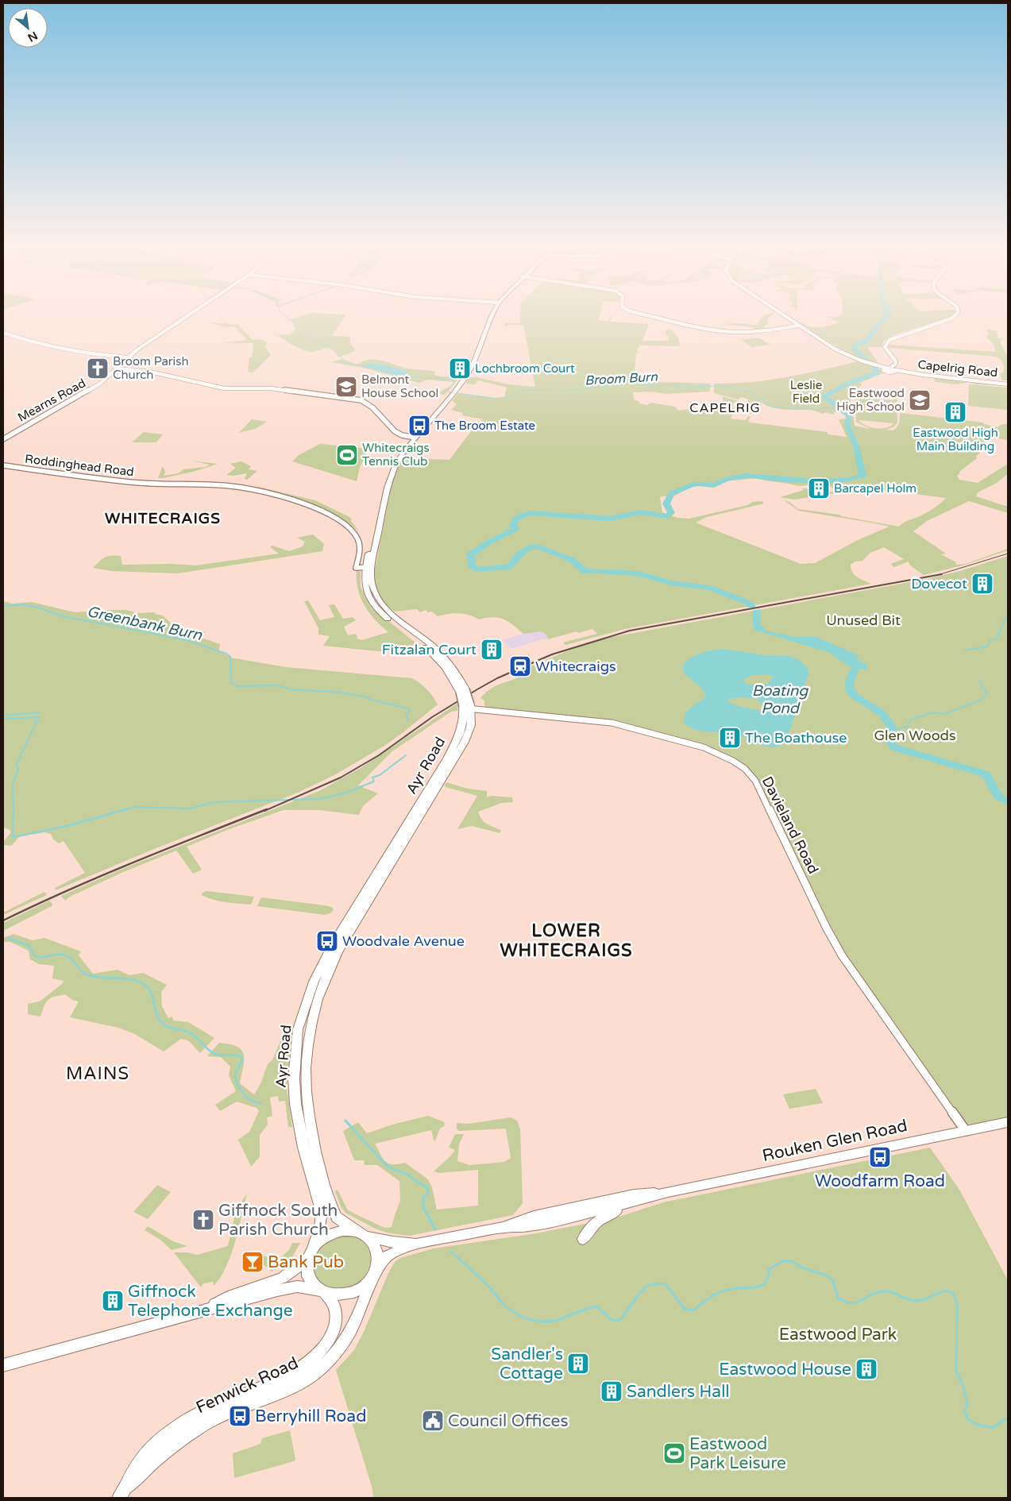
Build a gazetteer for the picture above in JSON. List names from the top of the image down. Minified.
{"streets":{"main road":["Ayr Road","Rouken Glen Road","Fenwick Road"],"street":["Capelrig Road","Mearns Road","Roddinghead Road","Davieland Road"]},"crossings":[["Roddinghead Road","Ayr Road"],["Ayr Road","Davieland Road"],["Ayr Road","Rouken Glen Road"],["Ayr Road","Fenwick Road"],["Davieland Road","Rouken Glen Road"],["Rouken Glen Road","Fenwick Road"]],"districts":["CAPELRIG","WHITECRAIGS","LOWER WHITECRAIGS","MAINS"],"water":["Broom Burn","Greenbank Burn","Boating Pond"],"parks":["Leslie Field","Unused Bit","Glen Woods","Eastwood Park"],"places":{"church":["Broom Parish Church","Giffnock South Parish Church"],"building":["Lochbroom Court","Eastwood High Main Building","Barcapel Holm","Dovecot","Fitzalan Court","The Boathouse","Giffnock Telephone Exchange","Sandler's Cottage","Eastwood House","Sandlers Hall"],"school or university":["Belmont House School","Eastwood High School"],"bus stop":["The Broom Estate","Woodvale Avenue","Woodfarm Road","Berryhill Road"],"sports":["Whitecraigs Tennis Club","Eastwood Park Leisure"],"station":["Whitecraigs"],"bar":["Bank Pub"],"public building":["Council Offices"]},"north":"bottom right"}
